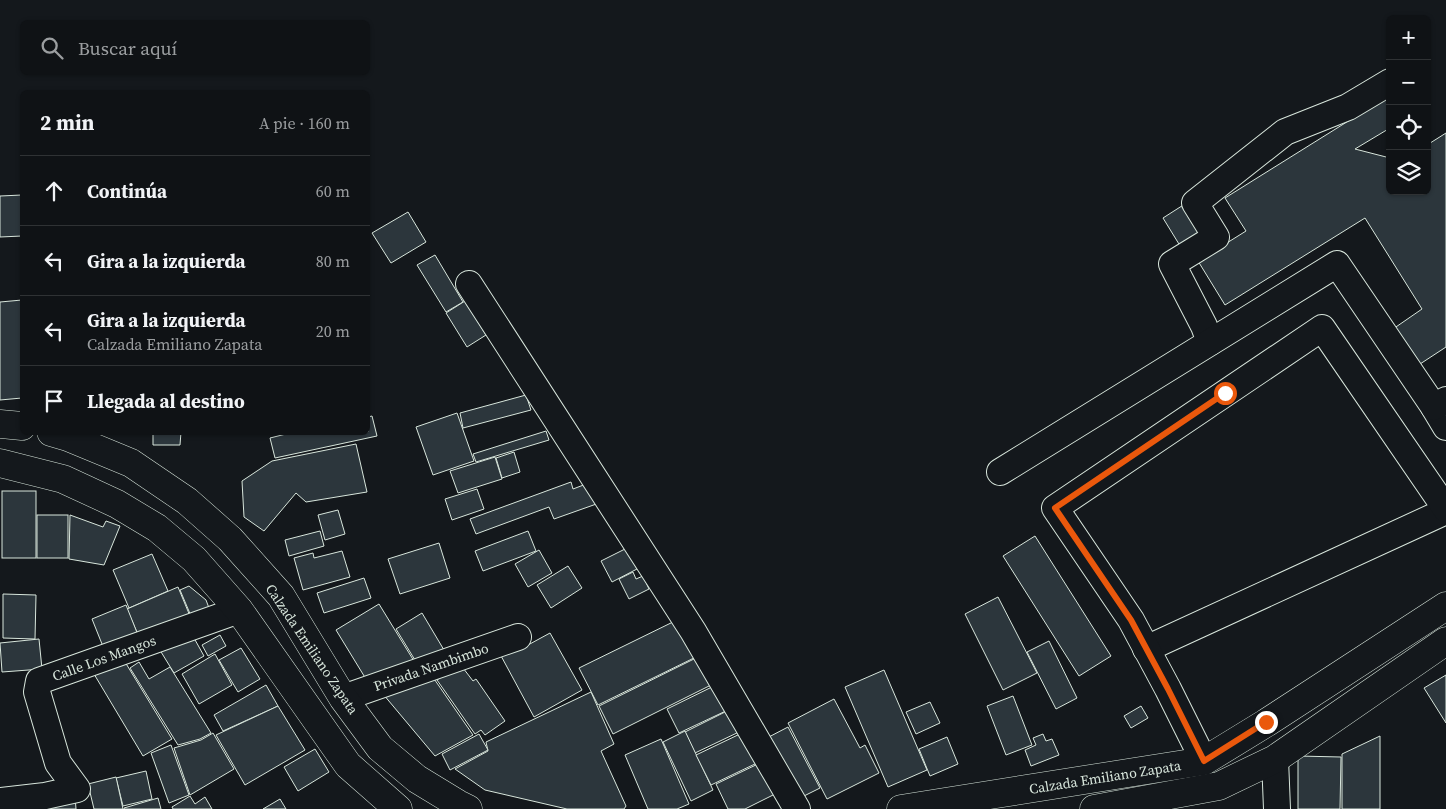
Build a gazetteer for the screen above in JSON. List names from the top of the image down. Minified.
{"streets":{"main road":["Calzada Emiliano Zapata"],"street":["Calle Los Mangos","Privada Nambimbo"]},"crossings":[["Calzada Emiliano Zapata","Privada Nambimbo"]],"page":{"map_buttons":["+","−"],"search":"Buscar aquí","heading":["2 min","A pie · 160 m"],"list":[["Continúa","60 m"],["Gira a la izquierda","80 m"],["Gira a la izquierda","Calzada Emiliano Zapata","20 m"],"Llegada al destino"]}}
